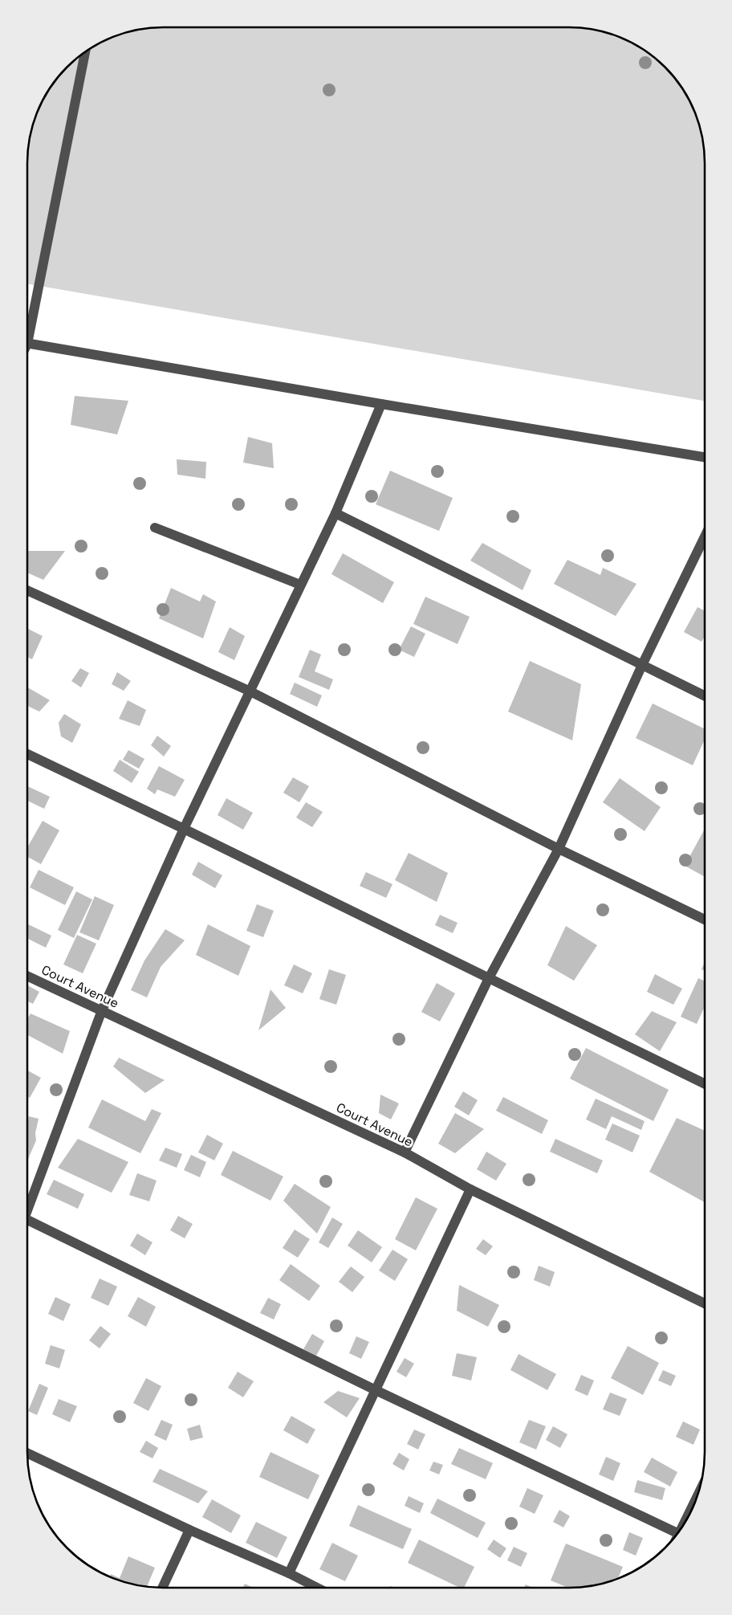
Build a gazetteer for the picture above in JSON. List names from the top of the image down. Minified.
{"streets":{"street":["Court Avenue"]}}
